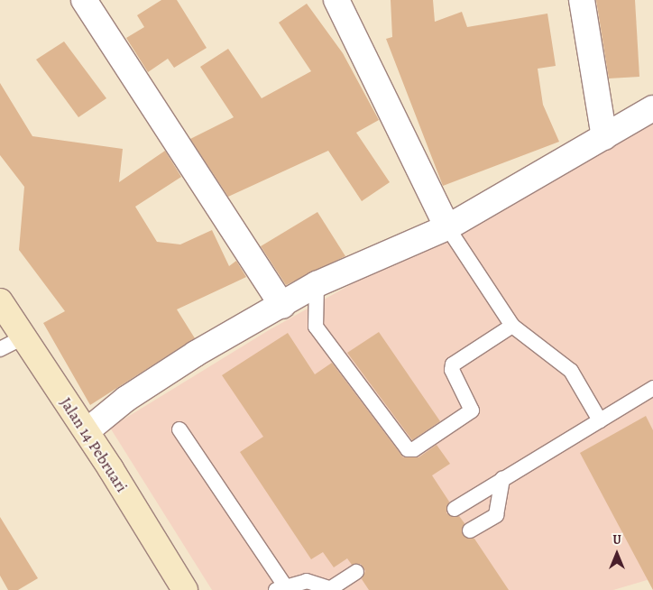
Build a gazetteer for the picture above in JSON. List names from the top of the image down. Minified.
{"streets":{"main road":["Jalan 14 Pebruari"]},"north":"top"}
